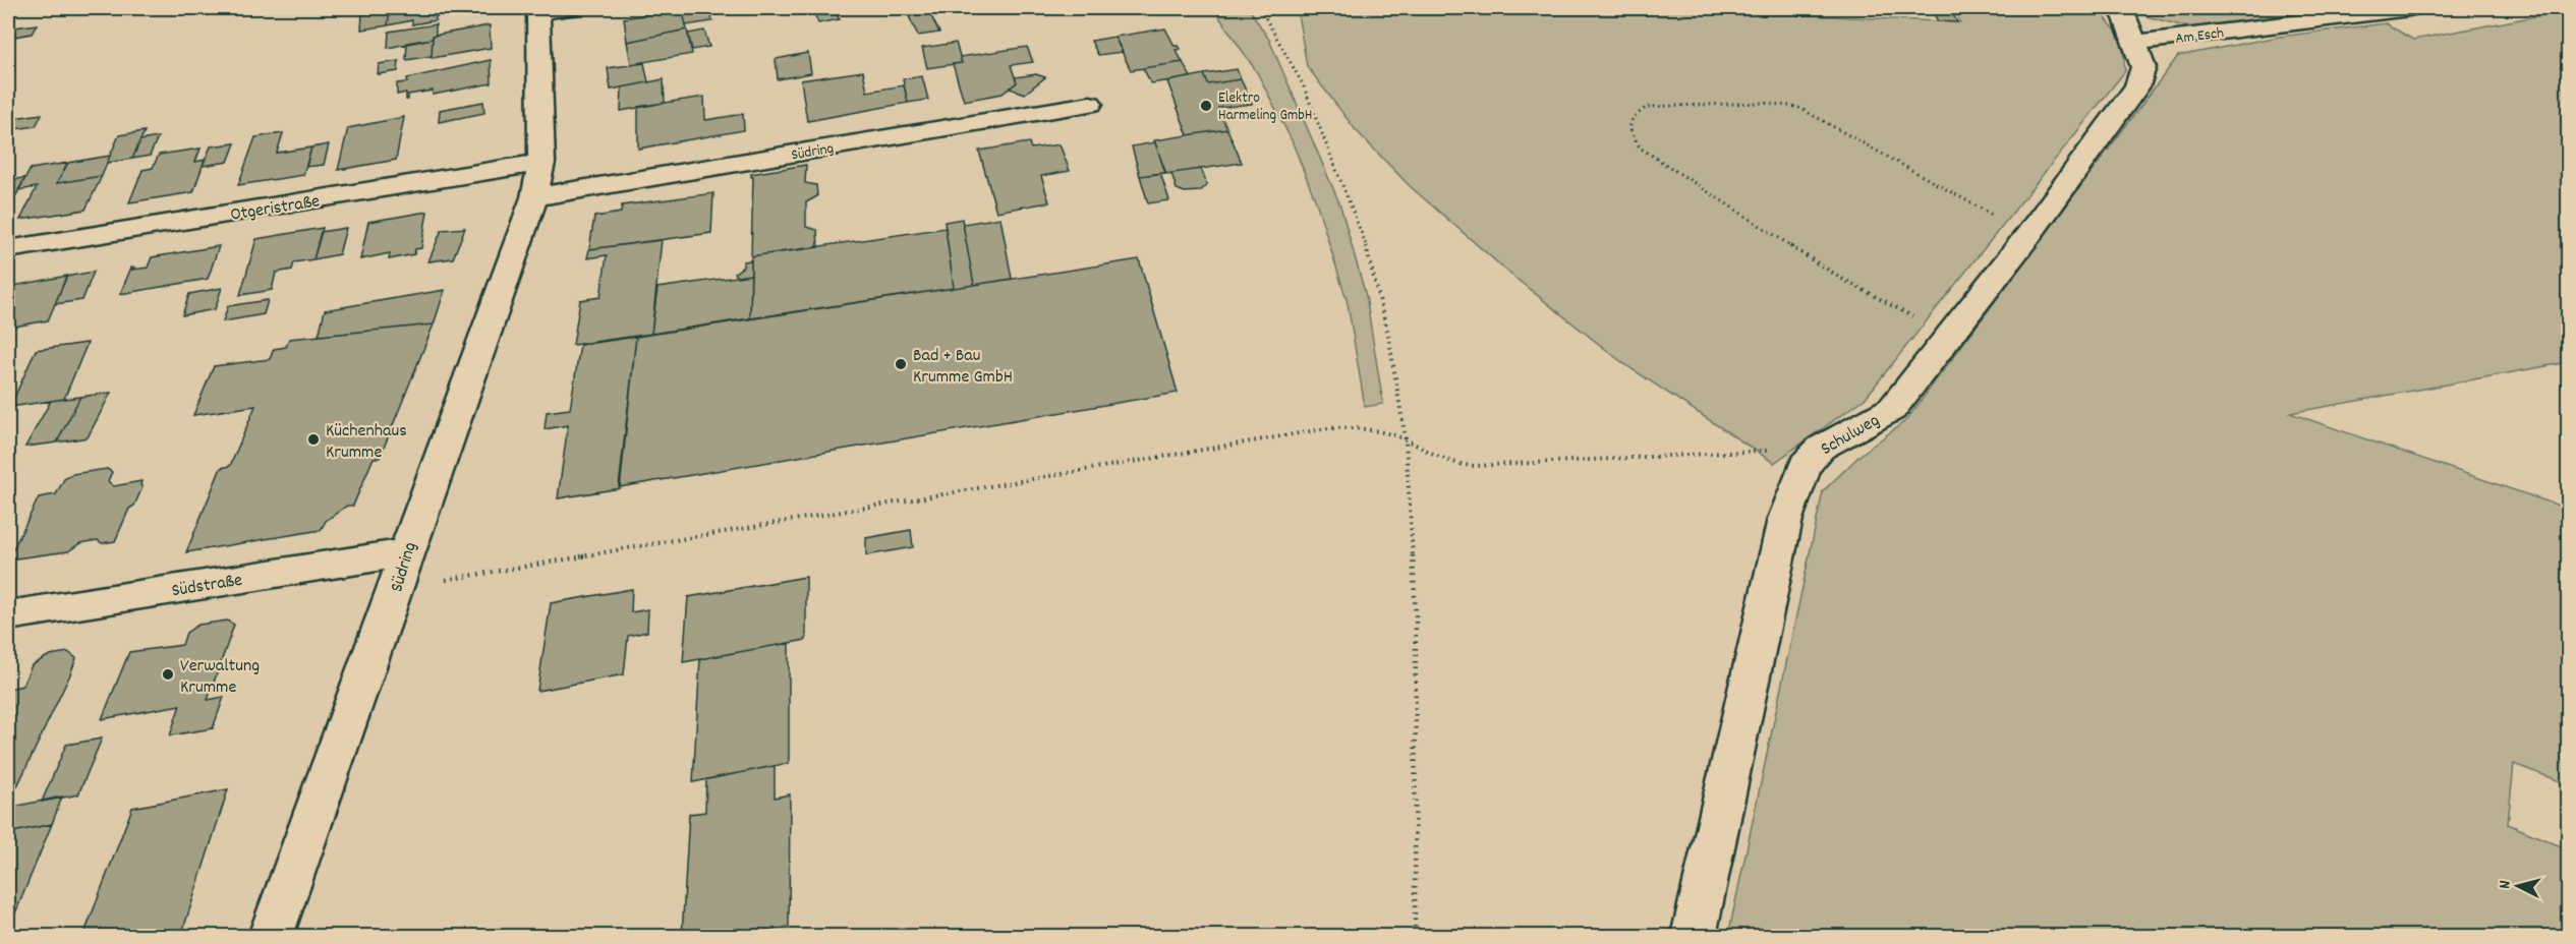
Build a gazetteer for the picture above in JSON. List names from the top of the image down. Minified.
{"streets":{"street":["Am Esch","Südring","Otgeristraße","Schulweg","Südstraße"]},"crossings":[["Am Esch","Schulweg"],["Südring","Otgeristraße"],["Südring","Südstraße"]],"places":["Elektro Harmeling GmbH","Bad + Bau Krumme GmbH","Küchenhaus Krumme","Verwaltung Krumme"],"north":"left"}
